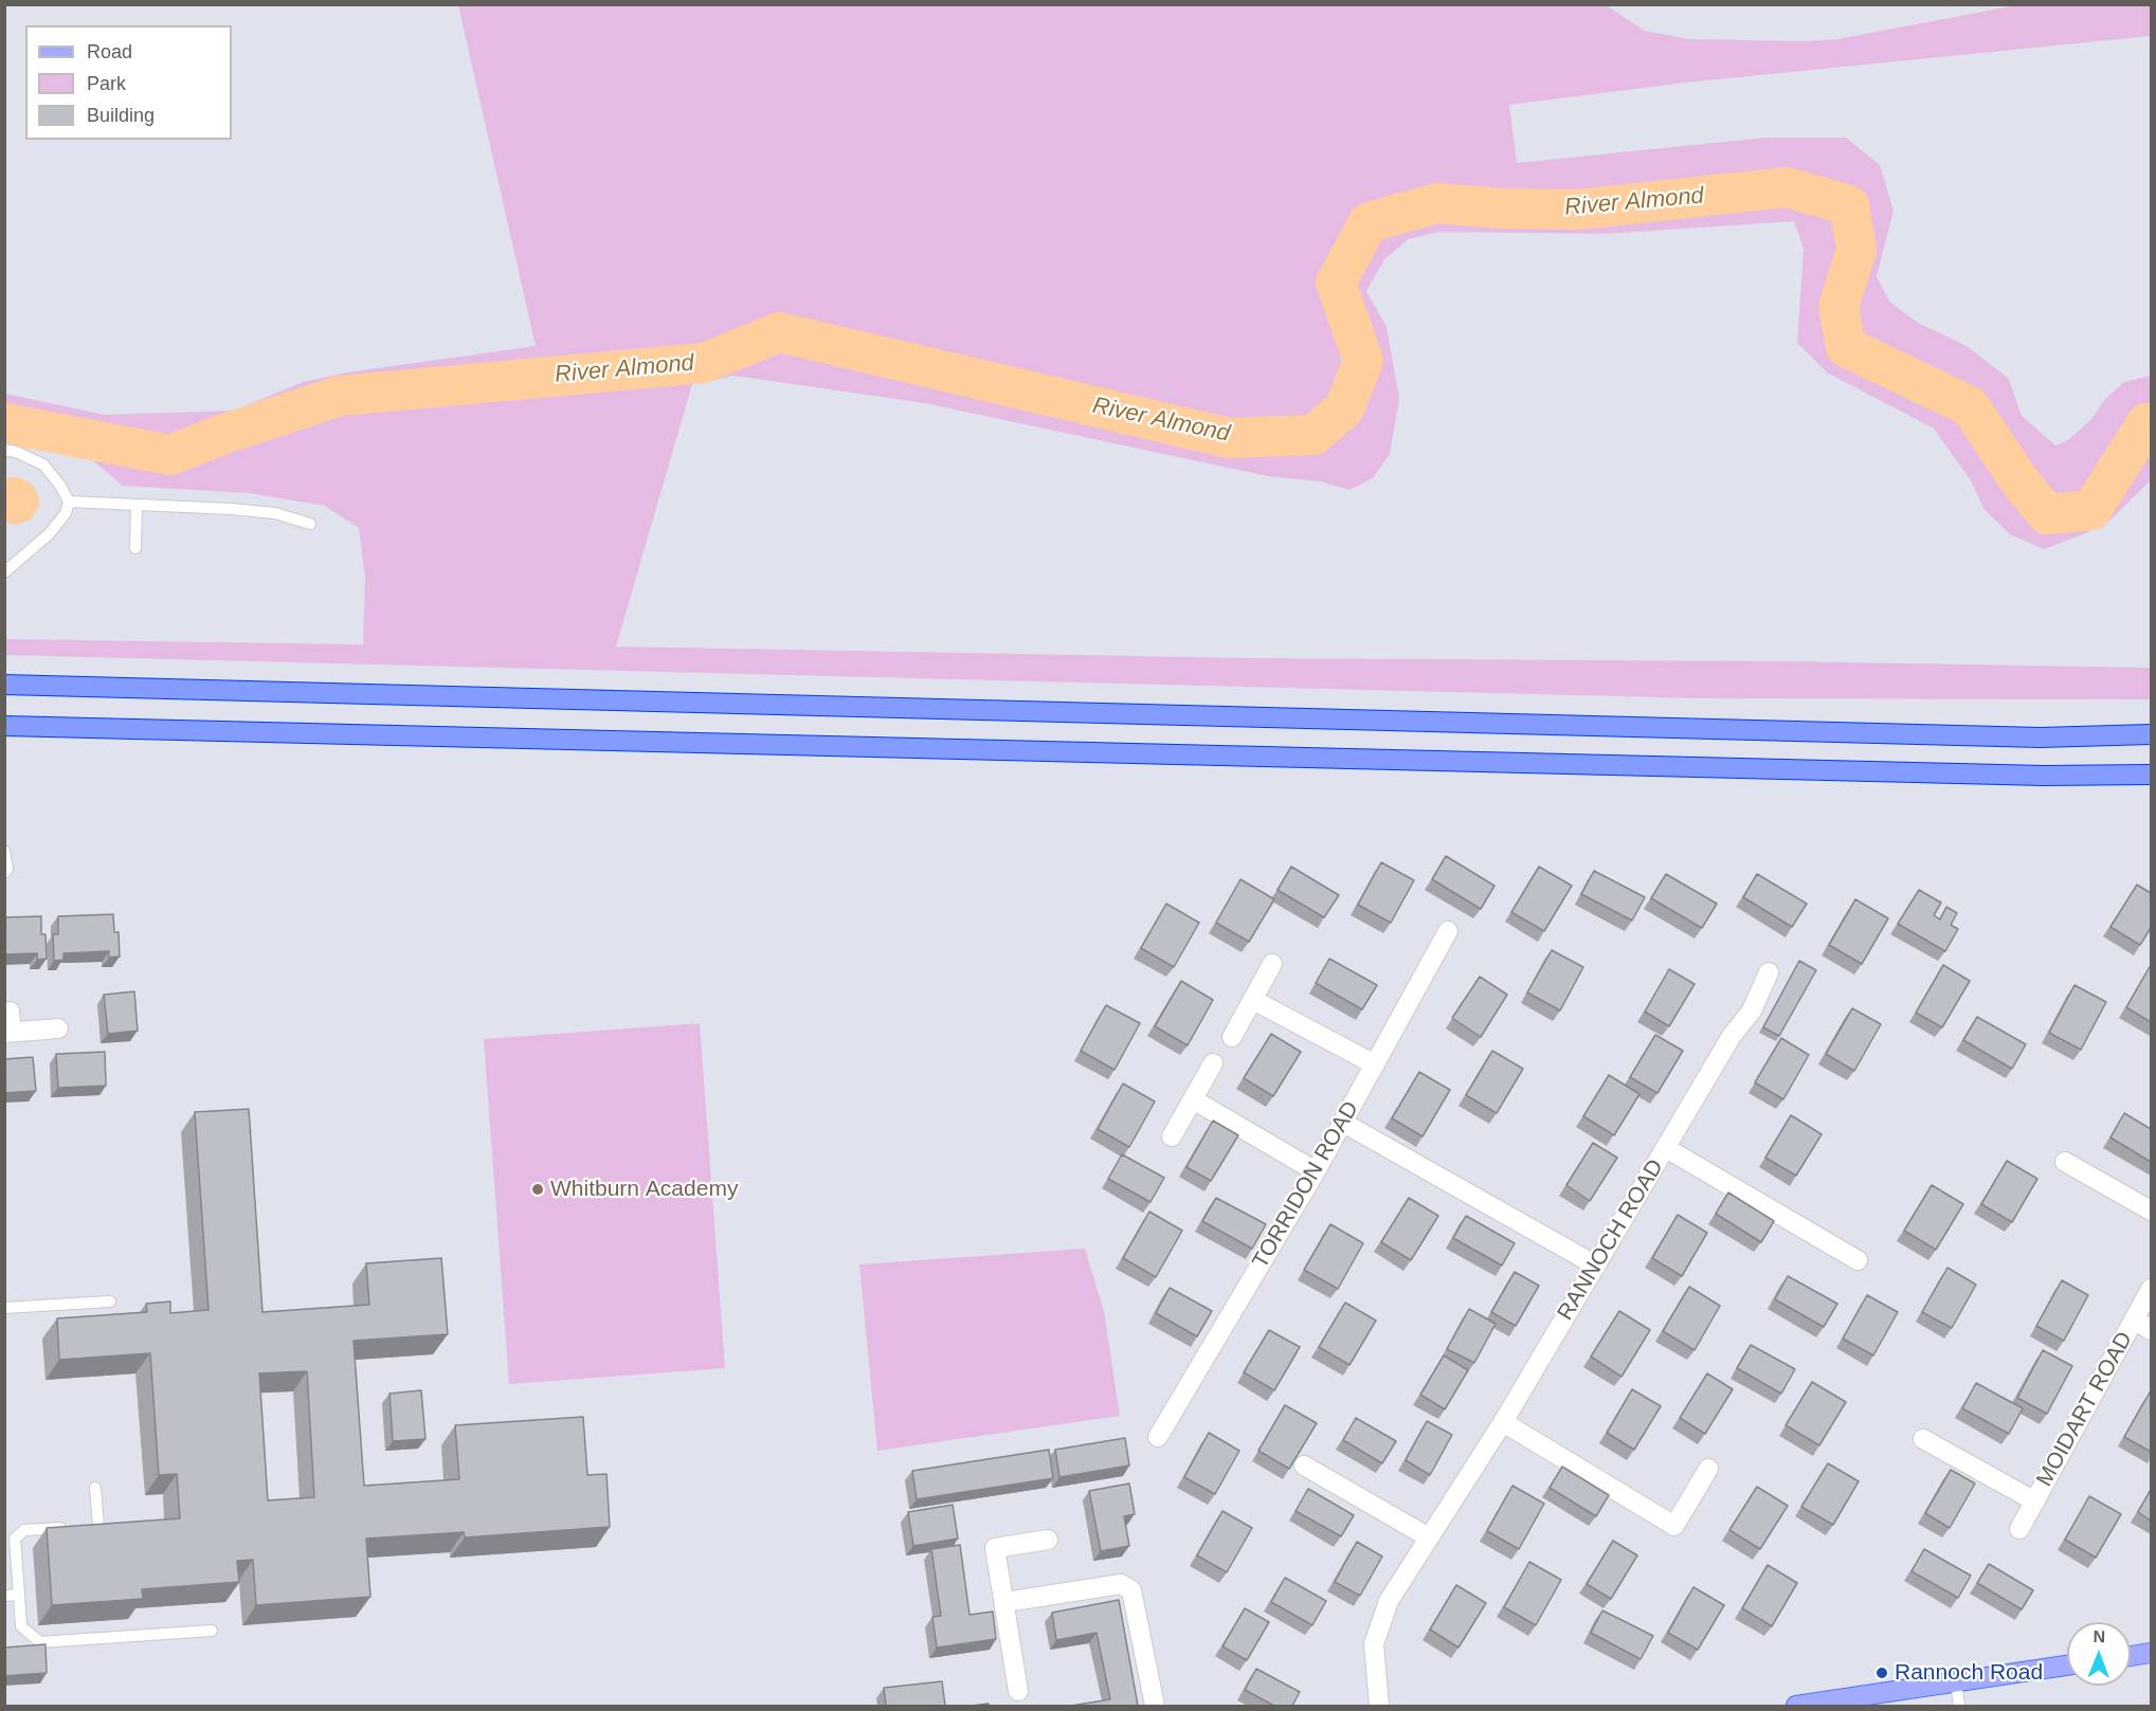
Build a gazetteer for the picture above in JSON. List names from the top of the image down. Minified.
{"streets":{"street":["TORRIDON ROAD","RANNOCH ROAD","MOIDART ROAD"]},"water":["River Almond"],"places":["Whitburn Academy","Rannoch Road"],"legend":["Road","Park","Building"],"north":"top"}
